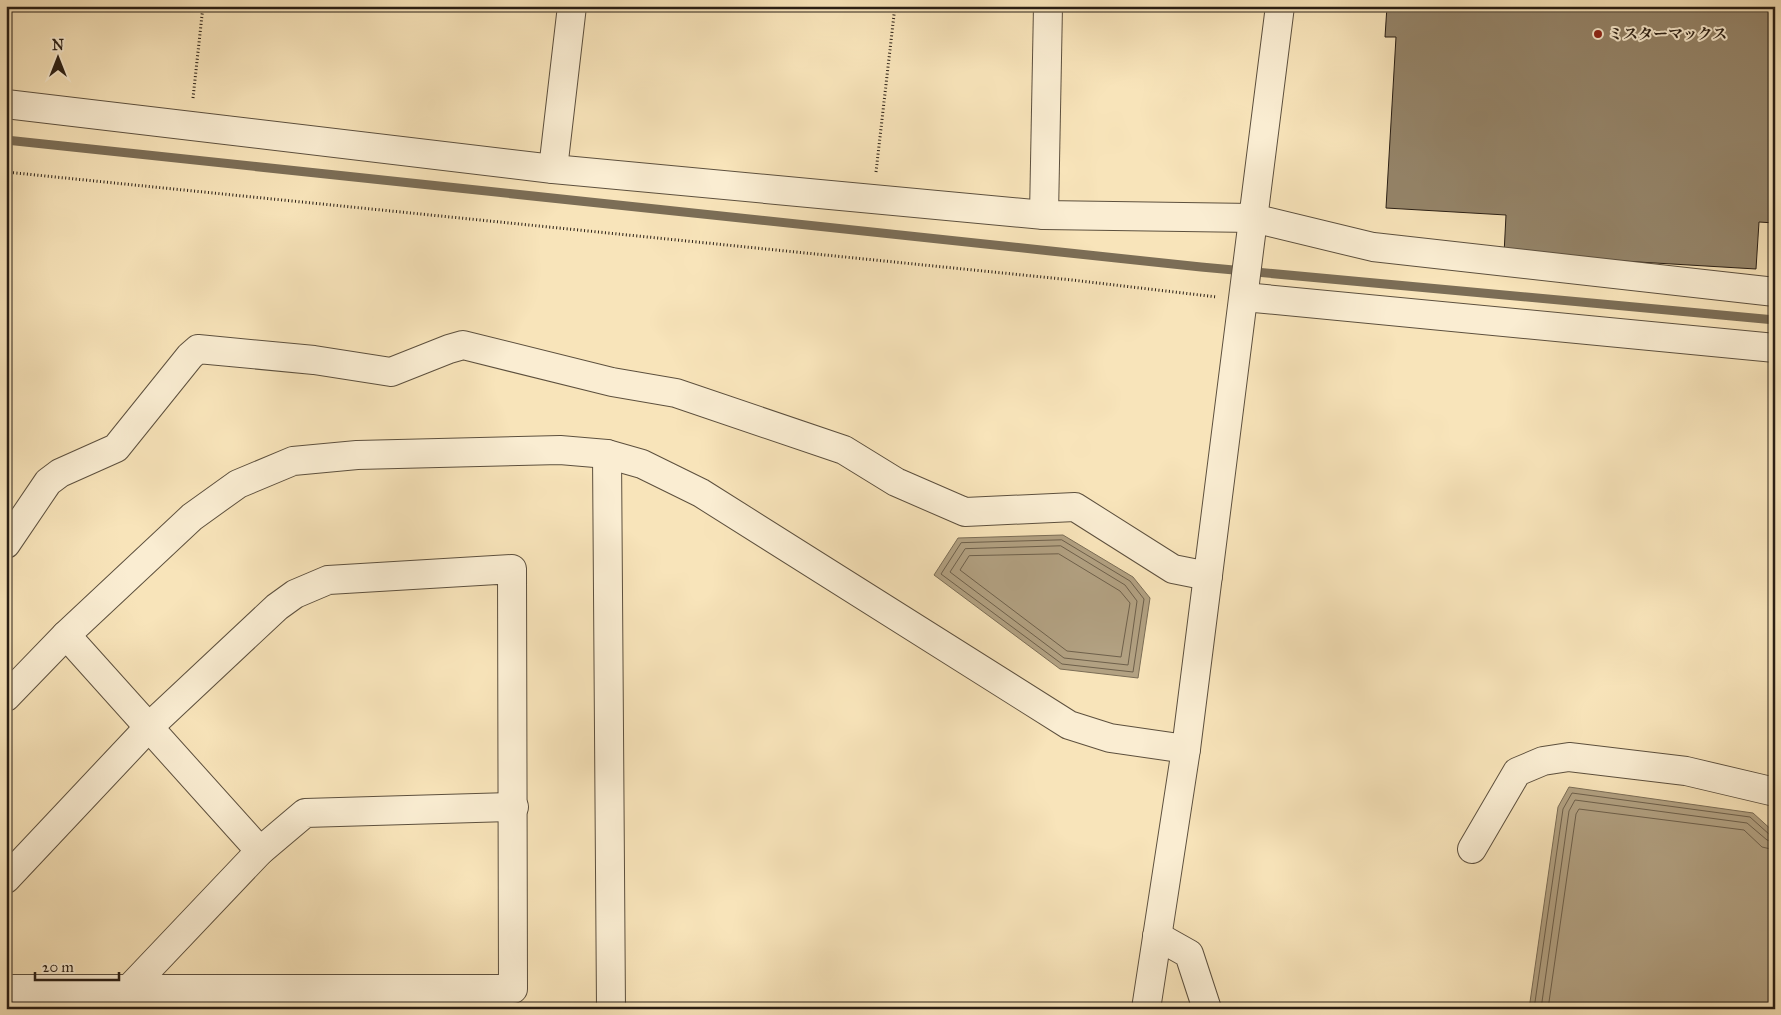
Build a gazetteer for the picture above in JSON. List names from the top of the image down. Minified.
{"places":["ミスターマックス"],"scale_bar":"20 m","north":"top"}
